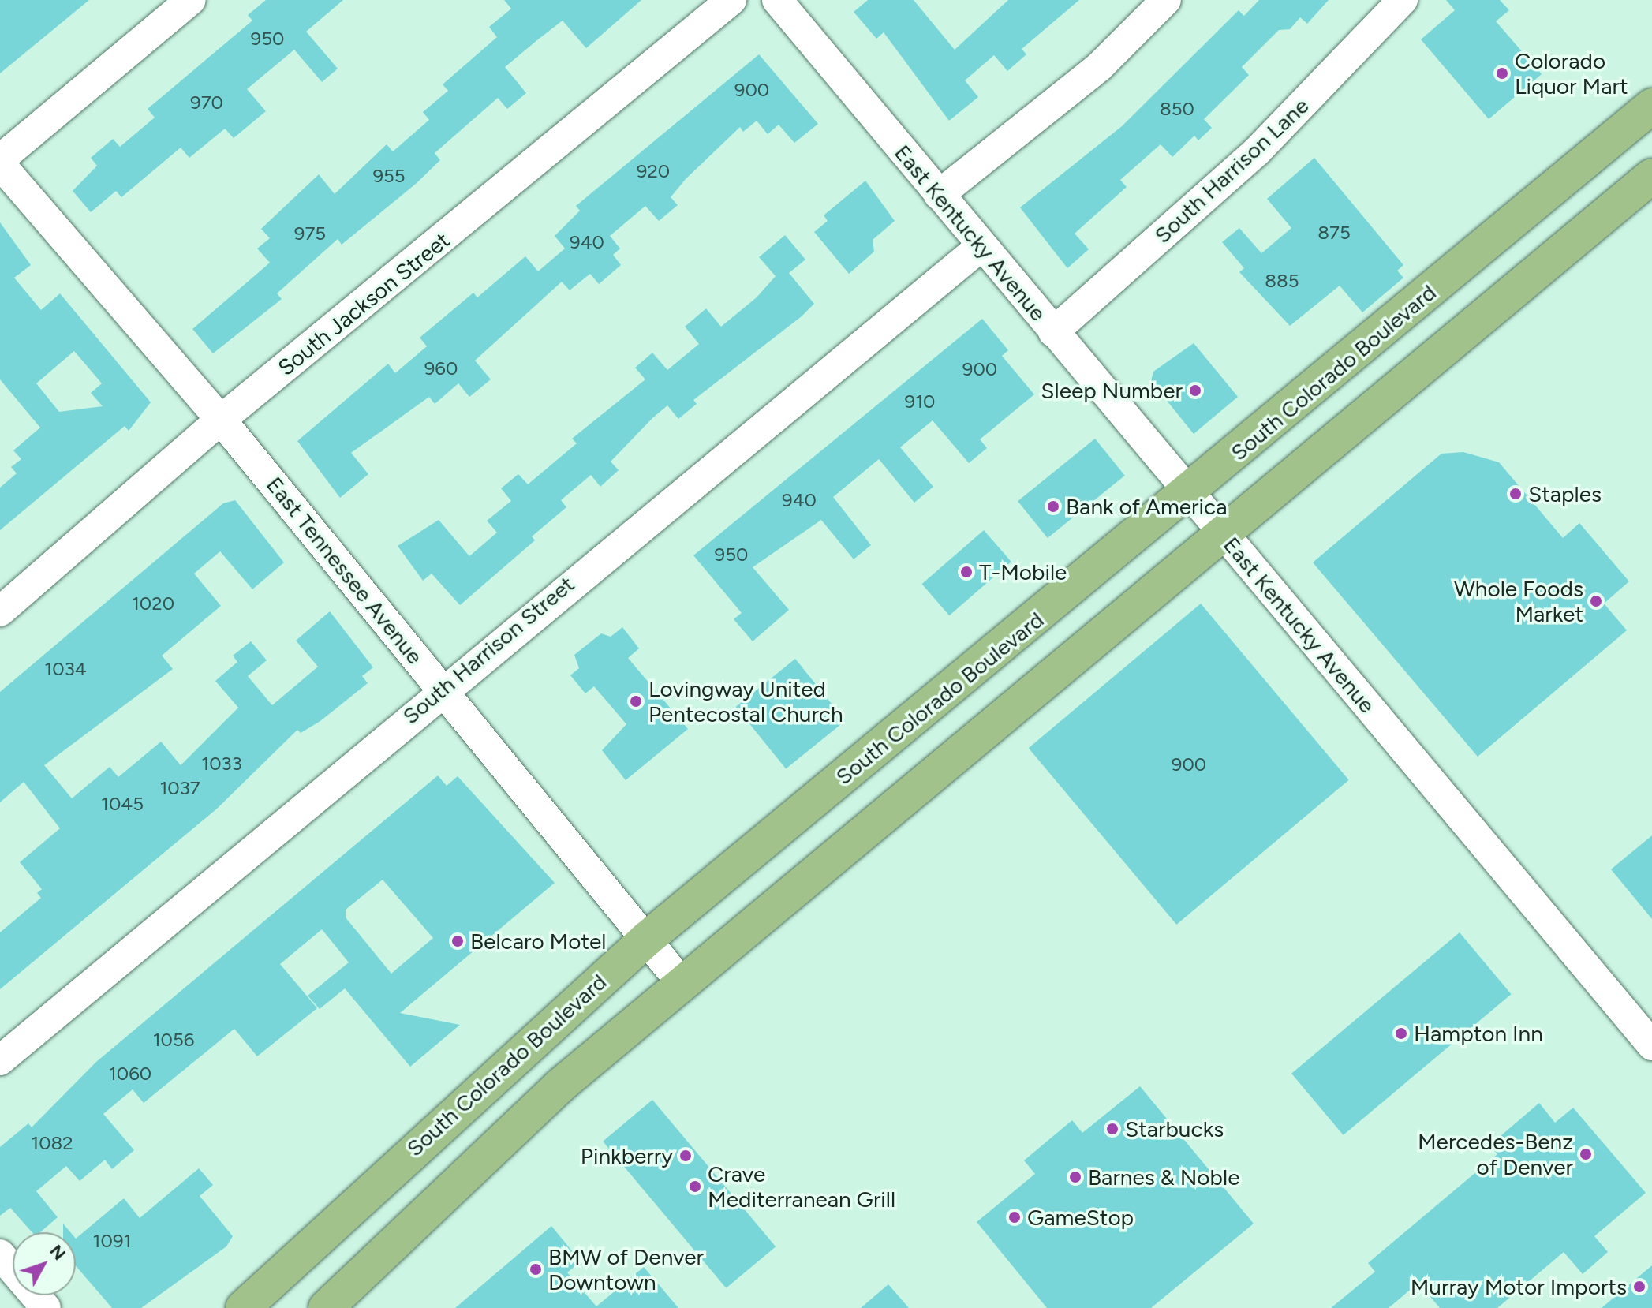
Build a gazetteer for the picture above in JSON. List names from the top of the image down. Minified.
{"streets":{"main road":["South Colorado Boulevard"],"street":["South Harrison Lane","East Kentucky Avenue","South Jackson Street","East Tennessee Avenue","South Harrison Street"]},"crossings":[["South Harrison Lane","East Kentucky Avenue"],["East Kentucky Avenue","South Colorado Boulevard"],["East Kentucky Avenue","South Harrison Street"],["South Jackson Street","East Tennessee Avenue"],["South Colorado Boulevard","East Tennessee Avenue"],["East Tennessee Avenue","South Harrison Street"]],"places":["Colorado Liquor Mart","Sleep Number","Staples","Bank of America","T-Mobile","Whole Foods Market","Lovingway United Pentecostal Church","Belcaro Motel","Hampton Inn","Starbucks","Mercedes-Benz of Denver","Pinkberry","Barnes & Noble","Crave Mediterranean Grill","GameStop","BMW of Denver Downtown","Murray Motor Imports"],"house_numbers":["950","900","970","850","920","955","875","975","940","885","960","900","910","940","950","1020","1034","1033","900","1037","1045","1056","1060","1082","1091"],"north":"top right"}
